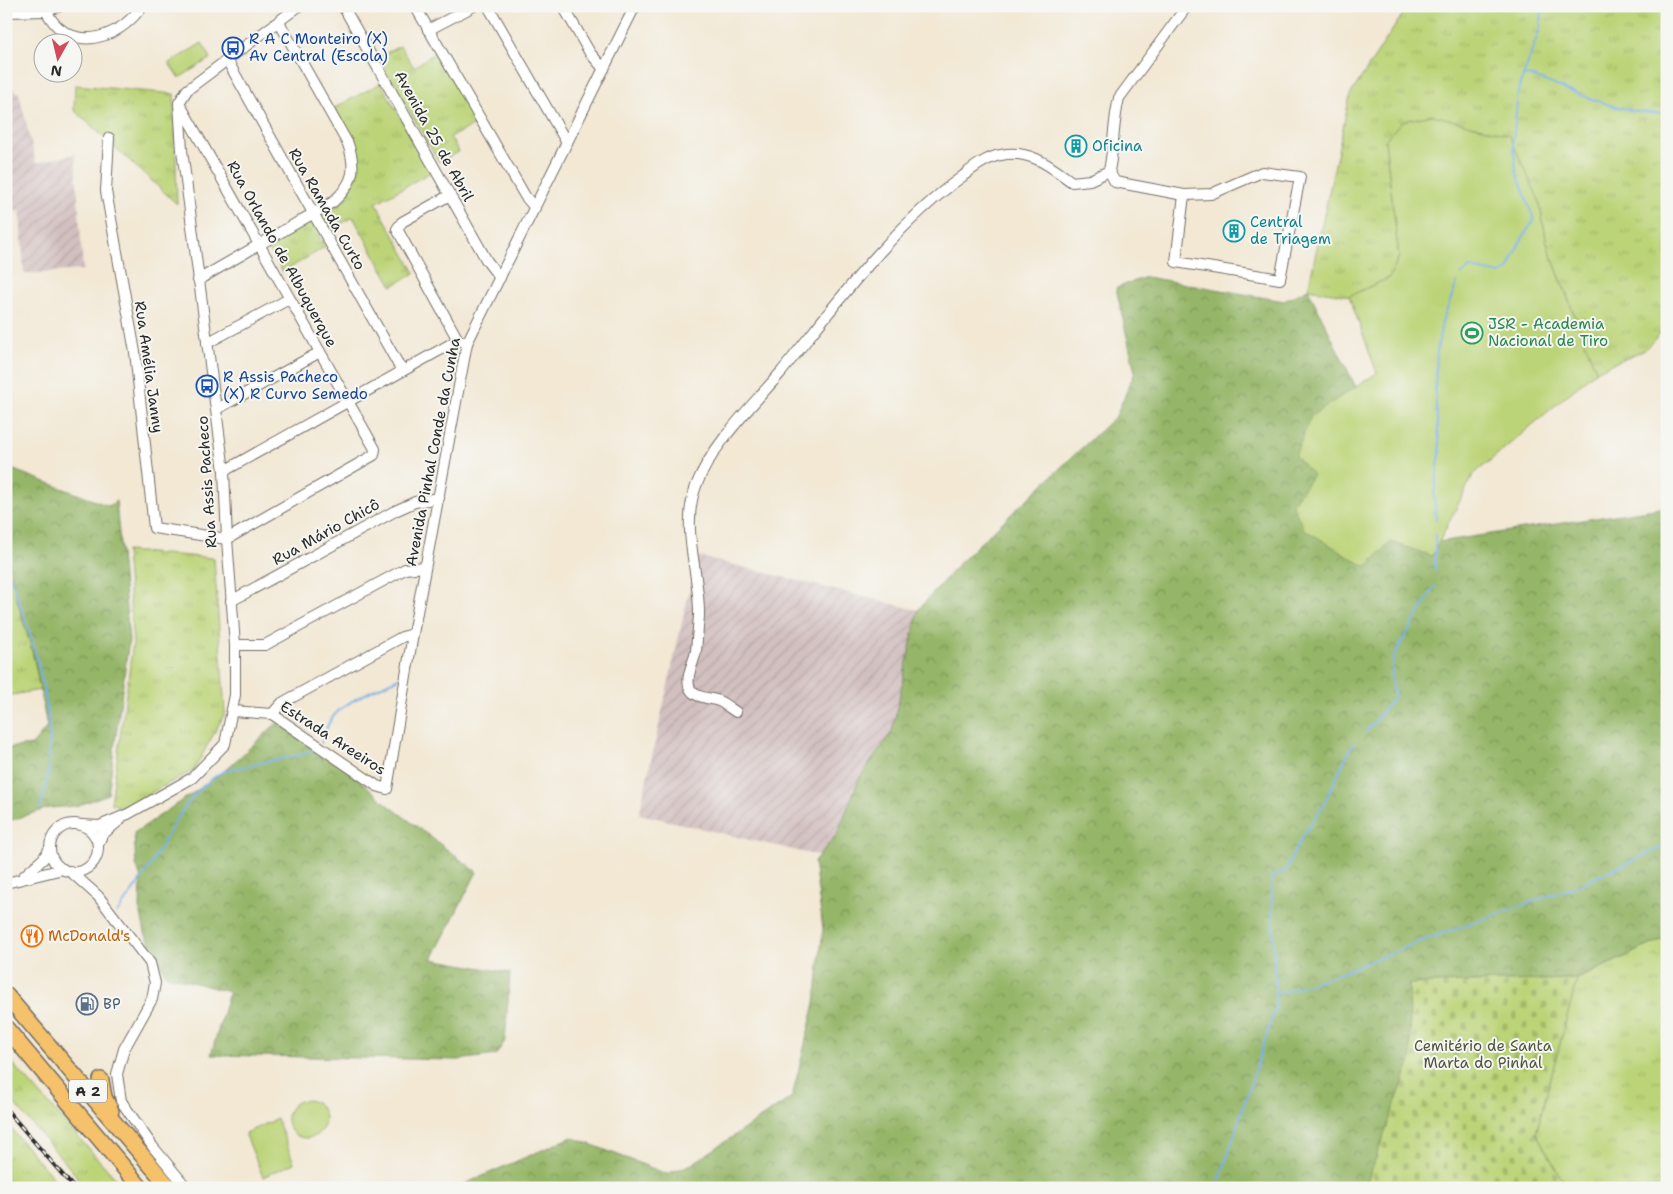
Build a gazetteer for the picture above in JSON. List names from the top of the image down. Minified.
{"streets":{"highway":["A 2"],"street":["Avenida 25 de Abril","Rua Ramada Curto","Rua Orlando de Albuquerque","Rua Amélia Janny","Avenida Pinhal Conde da Cunha","Rua Assis Pacheco","Rua Mário Chicô","Estrada Areeiros"]},"crossings":[["Avenida 25 de Abril","Avenida Pinhal Conde da Cunha"],["Rua Orlando de Albuquerque","Rua Amélia Janny"],["Rua Orlando de Albuquerque","Rua Assis Pacheco"],["Rua Amélia Janny","Rua Assis Pacheco"],["Avenida Pinhal Conde da Cunha","Rua Mário Chicô"],["Avenida Pinhal Conde da Cunha","Estrada Areeiros"],["Rua Assis Pacheco","Rua Mário Chicô"],["Rua Assis Pacheco","Estrada Areeiros"]],"parks":["Cemitério de Santa Marta do Pinhal"],"places":{"bus stop":["R A C Monteiro (X) Av Central (Escola)","R Assis Pacheco (X) R Curvo Semedo"],"building":["Oficina","Central de Triagem"],"sports":["JSR - Academia Nacional de Tiro"],"restaurant":["McDonald's"],"fuel station":["BP"]},"north":"bottom"}
